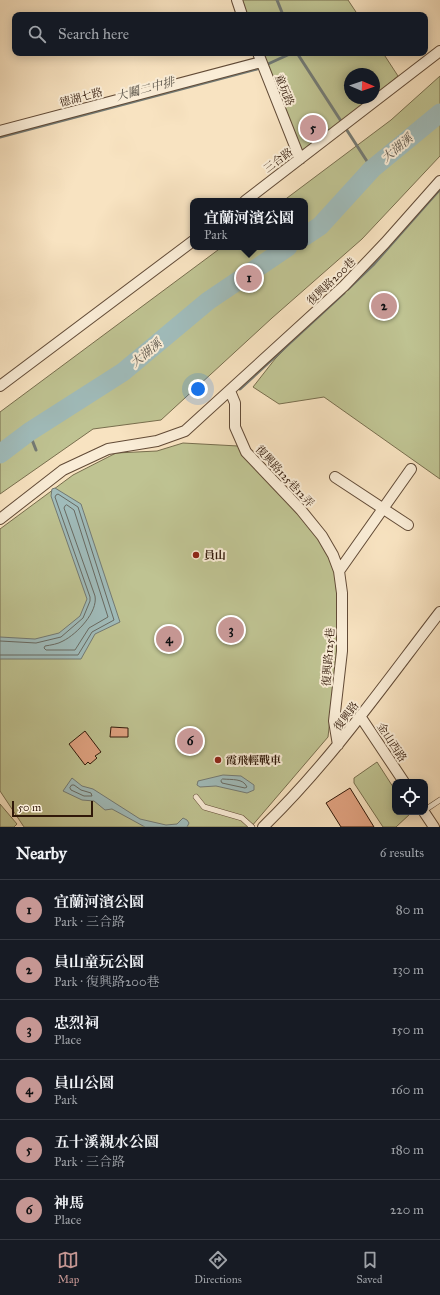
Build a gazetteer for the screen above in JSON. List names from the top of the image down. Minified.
{"streets":{"street":["童玩路","德湖七路","三合路","復興路200巷","復興路125巷12弄","復興路125巷","復興路","金山西路"]},"crossings":[["童玩路","德湖七路"],["童玩路","三合路"],["復興路200巷","復興路125巷12弄"],["復興路125巷12弄","復興路125巷"],["復興路125巷","復興路"],["復興路","金山西路"]],"water":["大鬮二中排","大湖溪"],"places":["員山","霞飛輕戰車"],"scale_bar":"50 m","north":"right","page":{"search":"Search here","pins":["5","1","2","3","4","6"],"popup":["宜蘭河濱公園","Park"],"scale":"50 m","heading":["Nearby","6 results"],"list":[{"mark":"1","name":"宜蘭河濱公園","note":"Park · 三合路","value":"80 m"},{"mark":"2","name":"員山童玩公園","note":"Park · 復興路200巷","value":"130 m"},{"mark":"3","name":"忠烈祠","note":"Place","value":"150 m"},{"mark":"4","name":"員山公園","note":"Park","value":"160 m"},{"mark":"5","name":"五十溪親水公園","note":"Park · 三合路","value":"180 m"},{"mark":"6","name":"神馬","note":"Place","value":"220 m"}],"nav":["Map","Directions","Saved"]}}
